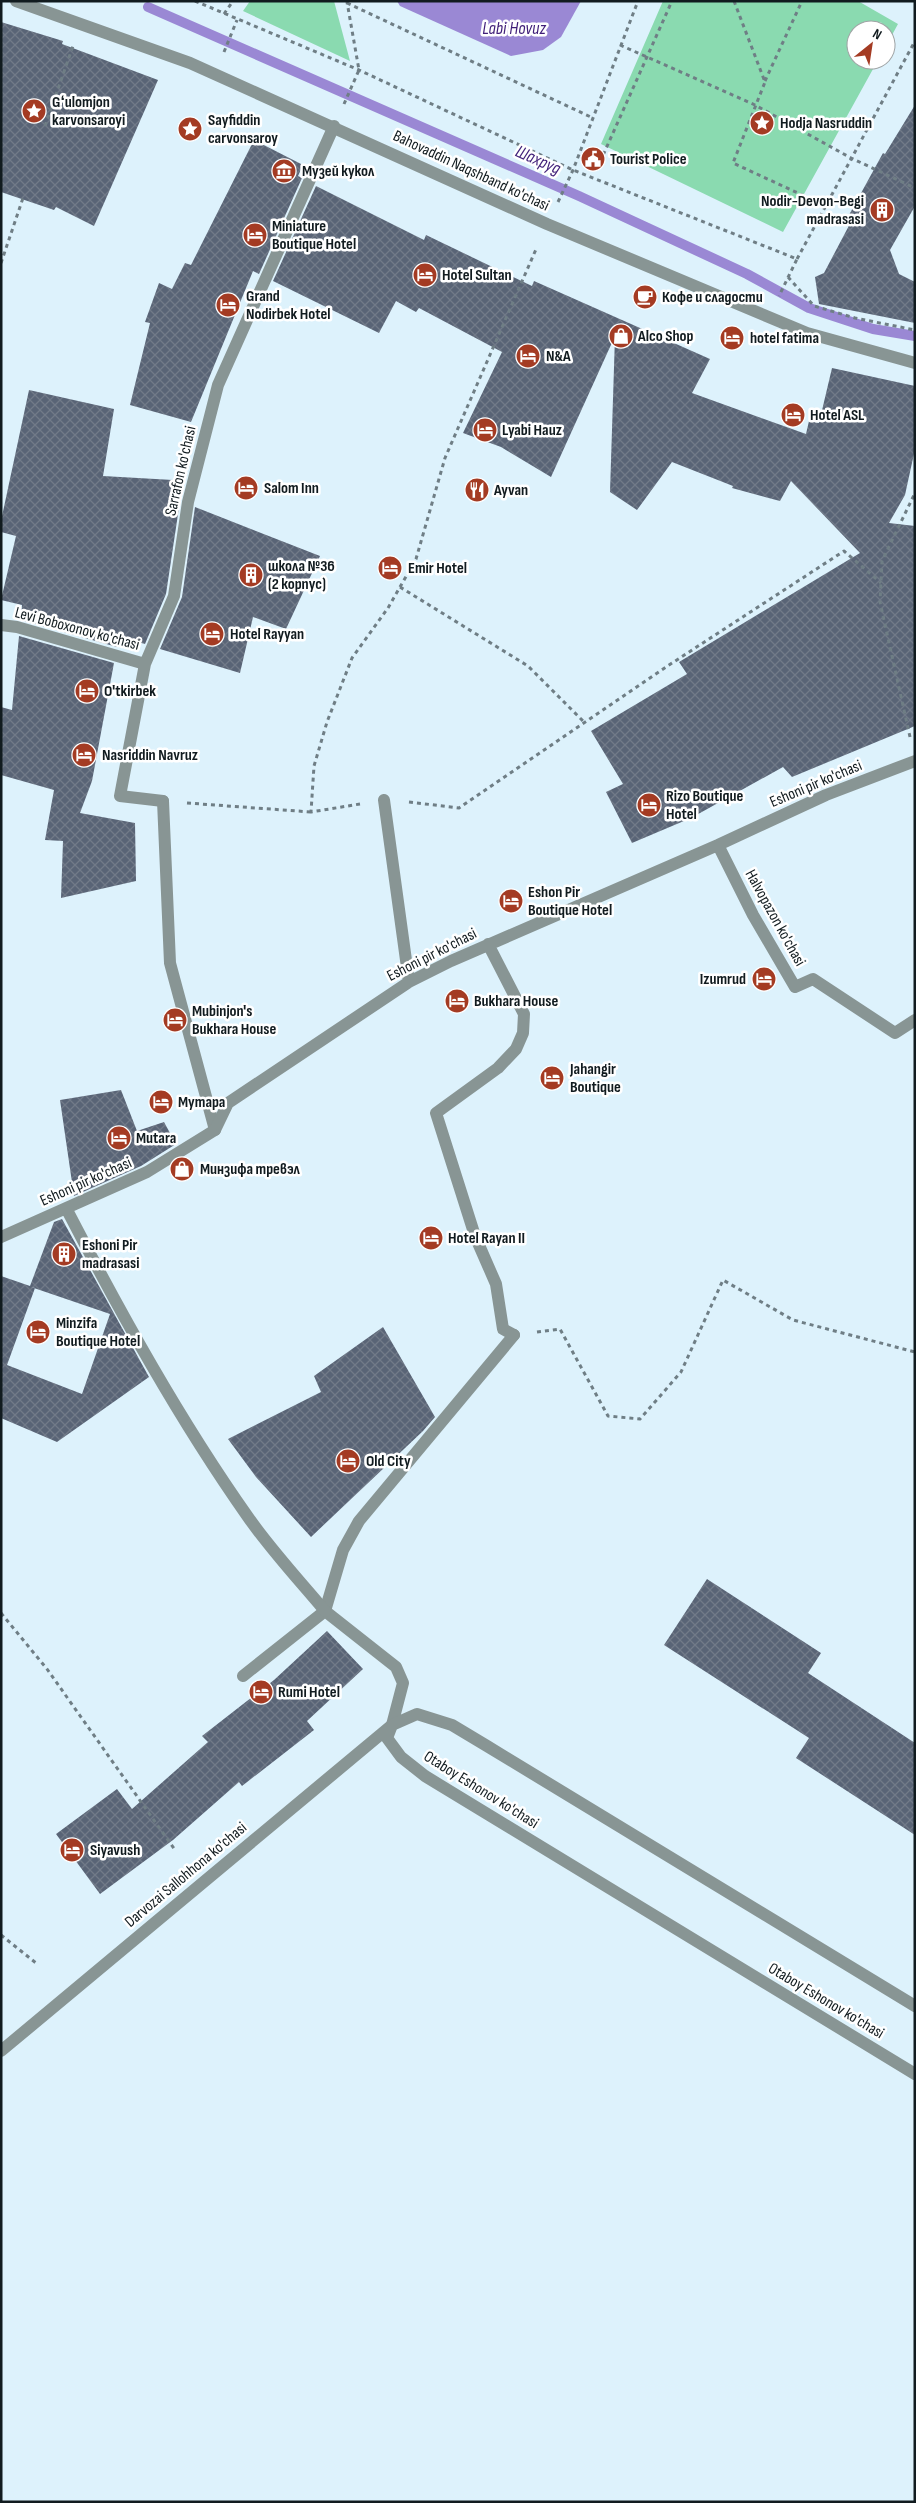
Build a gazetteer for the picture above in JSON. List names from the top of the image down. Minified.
{"streets":{"street":["Bahovaddin Naqshband ko'chasi","Sarrafon ko'chasi","Levi Boboxonov ko'chasi","Eshoni pir ko'chasi","Halvopazon ko'chasi","Otaboy Eshonov ko'chasi","Darvozai Sallohhona ko'chasi"]},"crossings":[["Bahovaddin Naqshband ko'chasi","Sarrafon ko'chasi"],["Sarrafon ko'chasi","Levi Boboxonov ko'chasi"],["Eshoni pir ko'chasi","Halvopazon ko'chasi"],["Otaboy Eshonov ko'chasi","Darvozai Sallohhona ko'chasi"]],"water":["Labi Hovuz","Шахруд"],"places":{"place":["Gʻulomjon karvonsaroyi","Hodja Nasruddin","Sayfiddin carvonsaroy"],"public building":["Tourist Police"],"museum":["Музей кукол"],"building":["Nodir-Devon-Begi madrasasi","школа №36 (2 корпус)","Eshoni Pir madrasasi"],"hotel":["Miniature Boutique Hotel","Hotel Sultan","Grand Nodirbek Hotel","hotel fatima","N&A","Hotel ASL","Lyabi Hauz","Salom Inn","Emir Hotel","Hotel Rayyan","O'tkirbek","Nasriddin Navruz","Rizo Boutique Hotel","Eshon Pir Boutique Hotel","Izumrud","Bukhara House","Mubinjon's Bukhara House","Jahangir Boutique","Мутара","Mutara","Hotel Rayan II","Minzifa Boutique Hotel","Old City","Rumi Hotel","Siyavush"],"cafe":["Кофе и сладости"],"shop":["Alco Shop","Минзифа тревэл"],"restaurant":["Ayvan"]},"north":"top right"}
